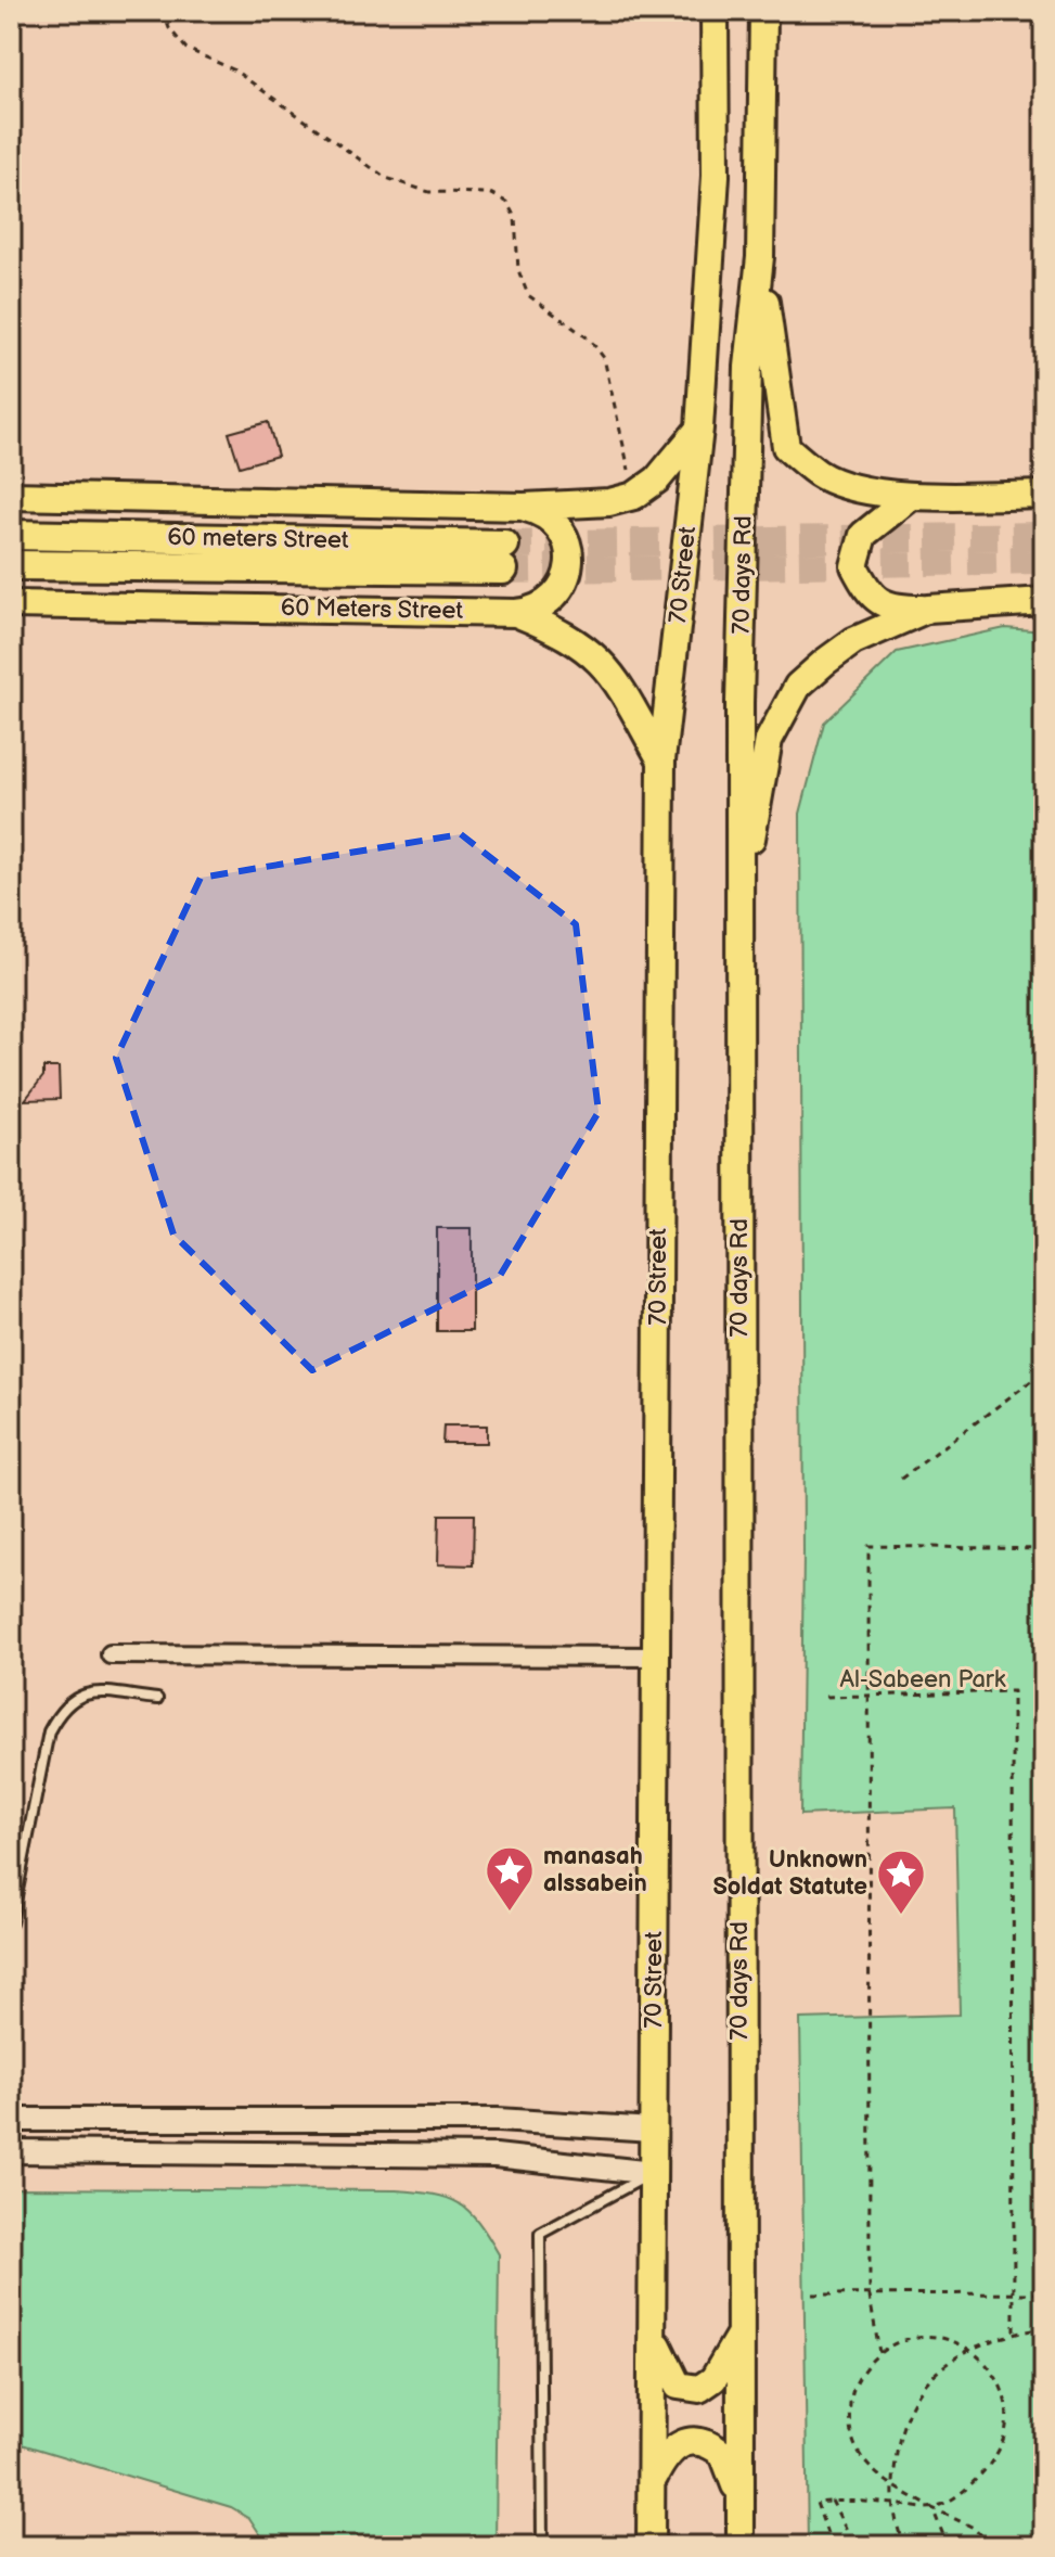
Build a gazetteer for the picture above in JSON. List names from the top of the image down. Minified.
{"streets":{"highway":["60 meters Street"],"main road":["70 Street","70 days Rd","60 Meters Street"]},"crossings":[["70 Street","60 Meters Street"]],"parks":["Al-Sabeen Park"],"places":{"place":["manasah alssabein","Unknown Soldat Statute"]}}
